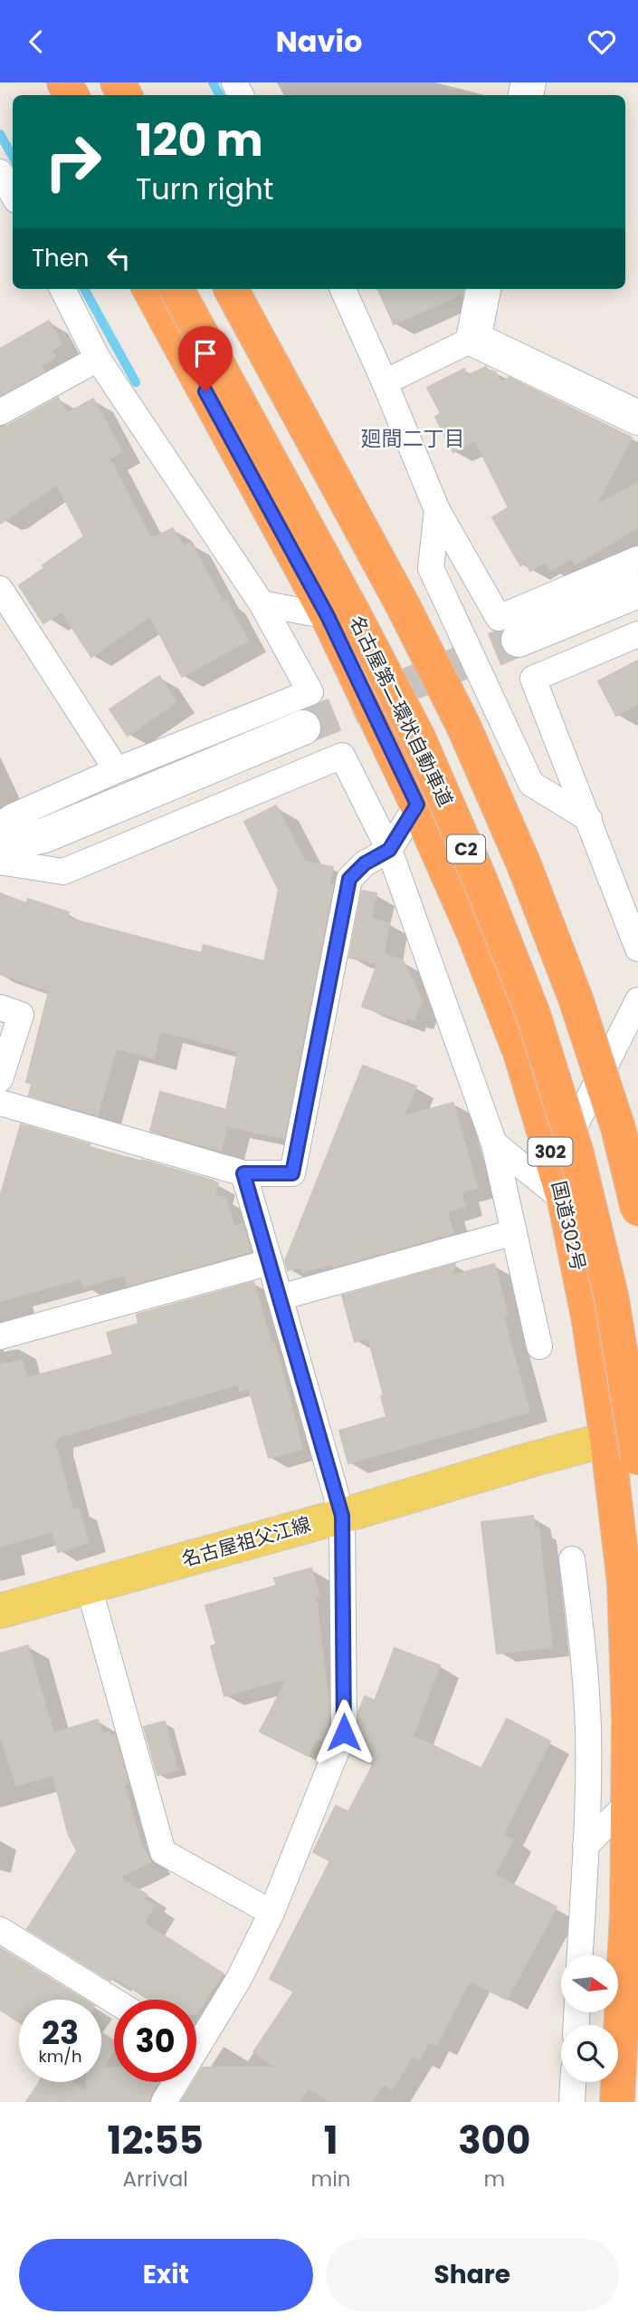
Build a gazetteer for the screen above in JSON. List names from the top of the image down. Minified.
{"streets":{"highway":["名古屋第二環状自動車道","C2","302","国道302号"],"main road":["名古屋祖父江線"]},"crossings":[["国道302号","名古屋祖父江線"]],"districts":["廻間二丁目"],"north":"right","page":{"header":"Navio","turn":["120 m","Turn right"],"then":"Then","speed":"23 km/h","limit":"30","eta":["12:55","Arrival","1","min","300","m"],"buttons":["Exit","Share"]}}
